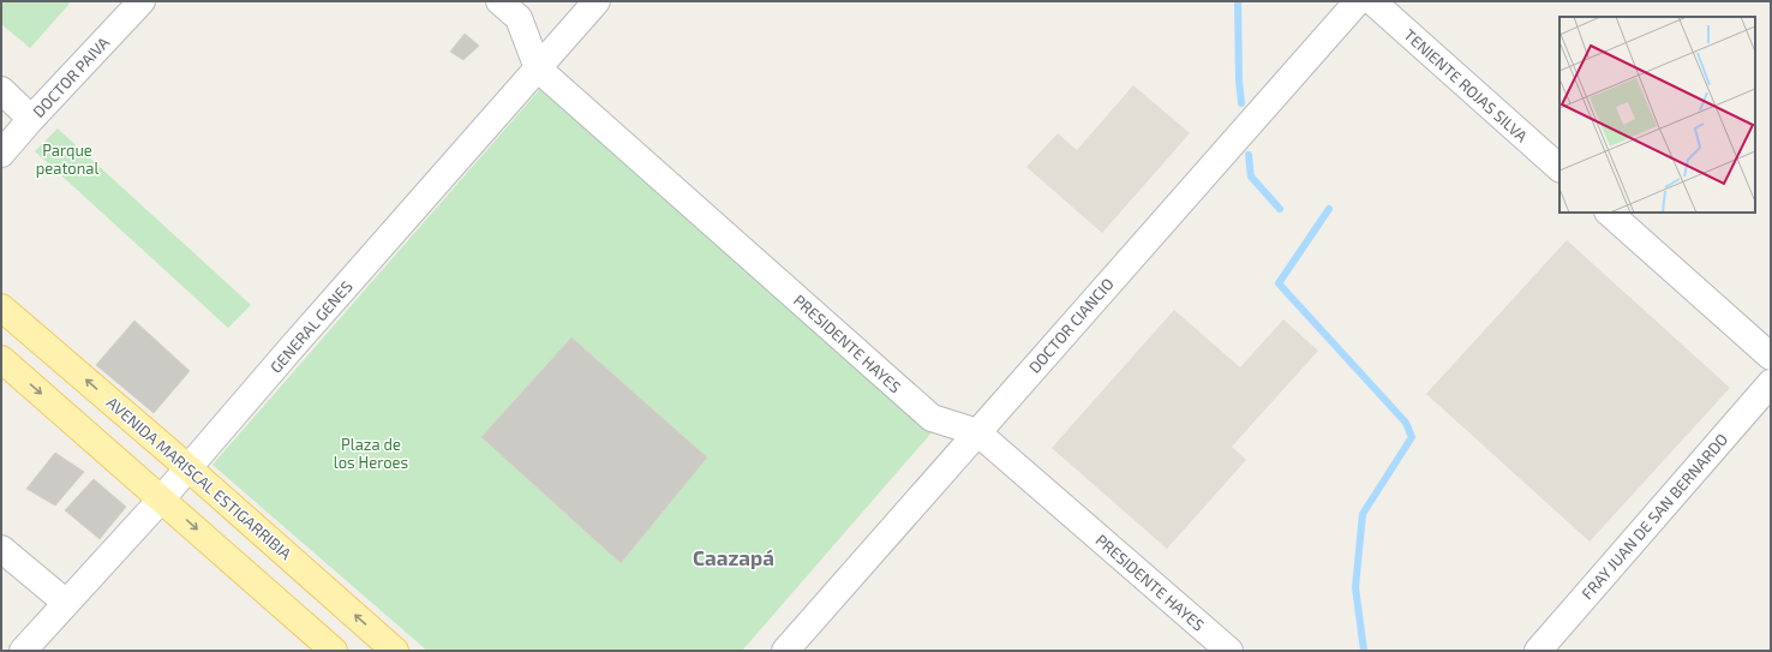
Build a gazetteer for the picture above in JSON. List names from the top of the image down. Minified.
{"streets":{"main road":["AVENIDA MARISCAL ESTIGARRIBIA"],"street":["DOCTOR PAIVA","TENIENTE ROJAS SILVA","DOCTOR CIANCIO","GENERAL GENES","PRESIDENTE HAYES","FRAY JUAN DE SAN BERNARDO"]},"crossings":[["DOCTOR CIANCIO","PRESIDENTE HAYES"],["GENERAL GENES","PRESIDENTE HAYES"],["GENERAL GENES","AVENIDA MARISCAL ESTIGARRIBIA"]],"districts":["Caazapá"],"parks":["Parque peatonal","Plaza de los Heroes"]}
